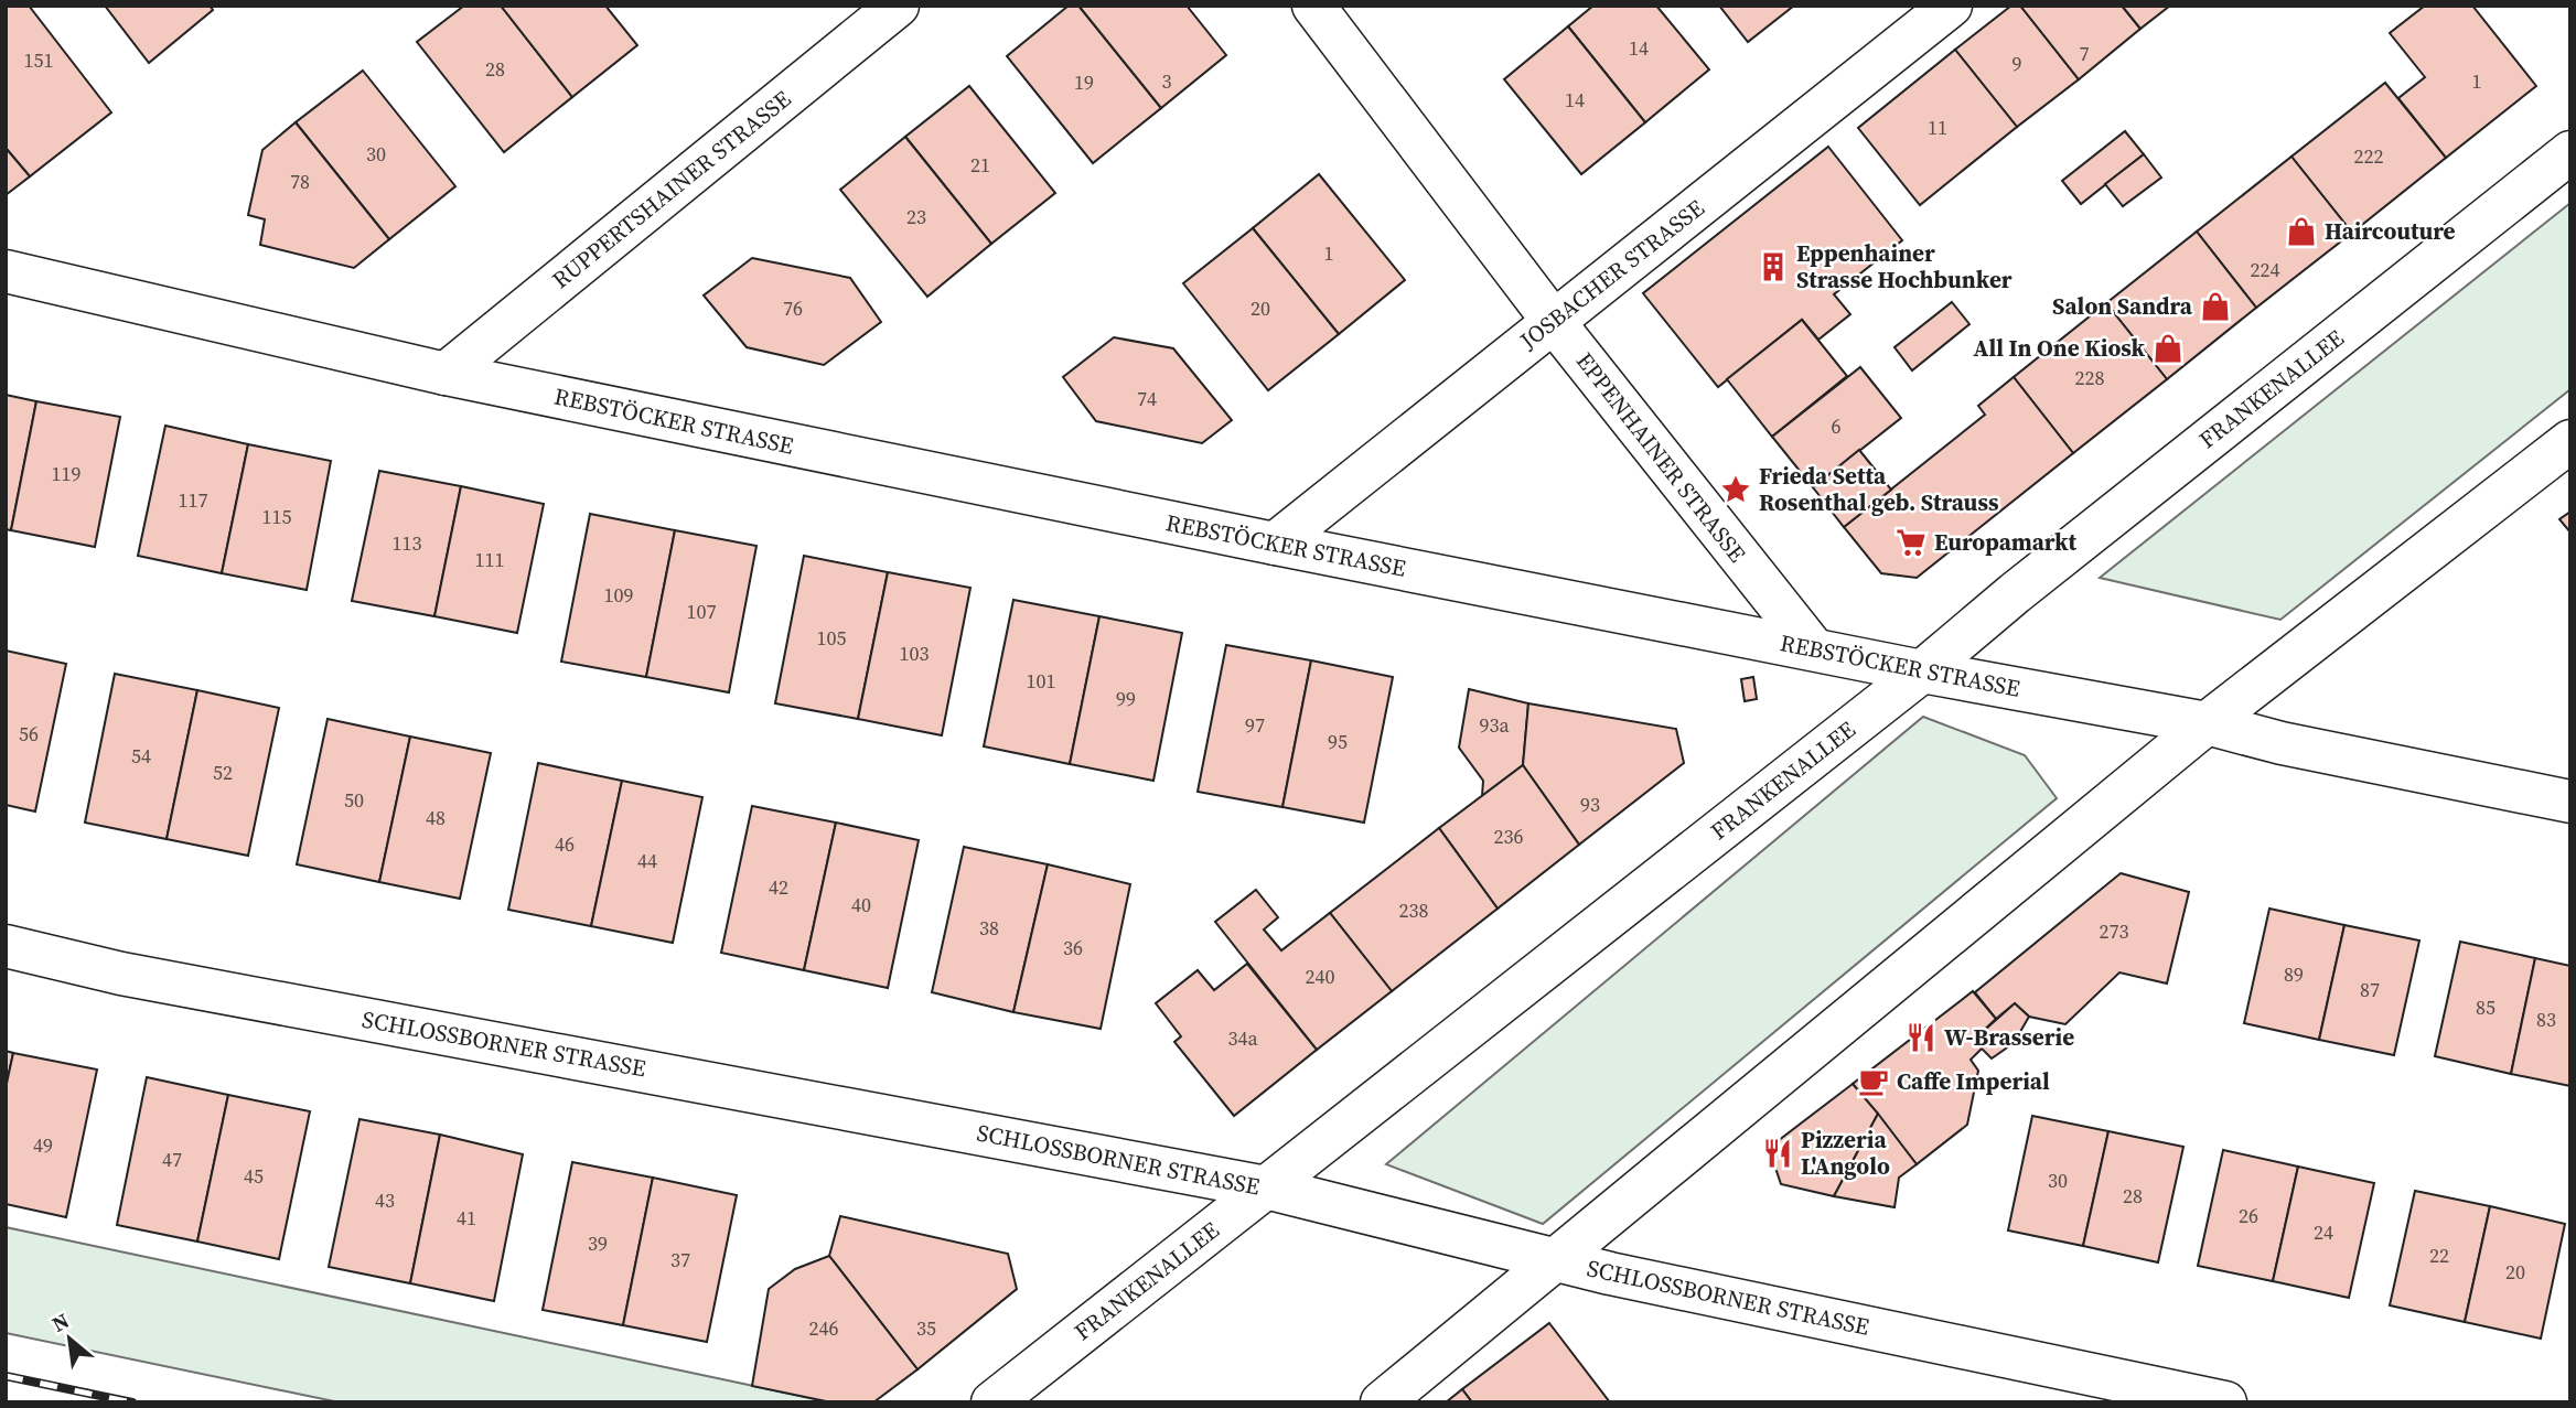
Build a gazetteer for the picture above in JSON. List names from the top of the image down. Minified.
{"streets":{"street":["RUPPERTSHAINER STRASSE","JOSBACHER STRASSE","FRANKENALLEE","REBSTÖCKER STRASSE","EPPENHAINER STRASSE","SCHLOSSBORNER STRASSE"]},"crossings":[["RUPPERTSHAINER STRASSE","REBSTÖCKER STRASSE"],["JOSBACHER STRASSE","REBSTÖCKER STRASSE"],["JOSBACHER STRASSE","EPPENHAINER STRASSE"],["FRANKENALLEE","REBSTÖCKER STRASSE"],["FRANKENALLEE","SCHLOSSBORNER STRASSE"],["REBSTÖCKER STRASSE","EPPENHAINER STRASSE"]],"places":{"shop":["Haircouture","Salon Sandra","All In One Kiosk"],"building":["Eppenhainer Strasse Hochbunker"],"place":["Frieda Setta Rosenthal geb. Strauss"],"supermarket":["Europamarkt"],"restaurant":["W-Brasserie","Pizzeria L'Angolo"],"cafe":["Caffe Imperial"]},"house_numbers":["14","7","151","9","28","3","1","19","14","11","30","222","21","78","23","1","224","76","20","228","74","6","119","117","115","113","111","109","107","105","103","101","99","97","93a","56","95","54","52","50","93","48","236","46","44","42","40","238","38","273","36","89","240","87","85","83","34a","49","47","45","30","28","43","26","41","24","39","22","37","20","246","35"],"north":"top left"}
